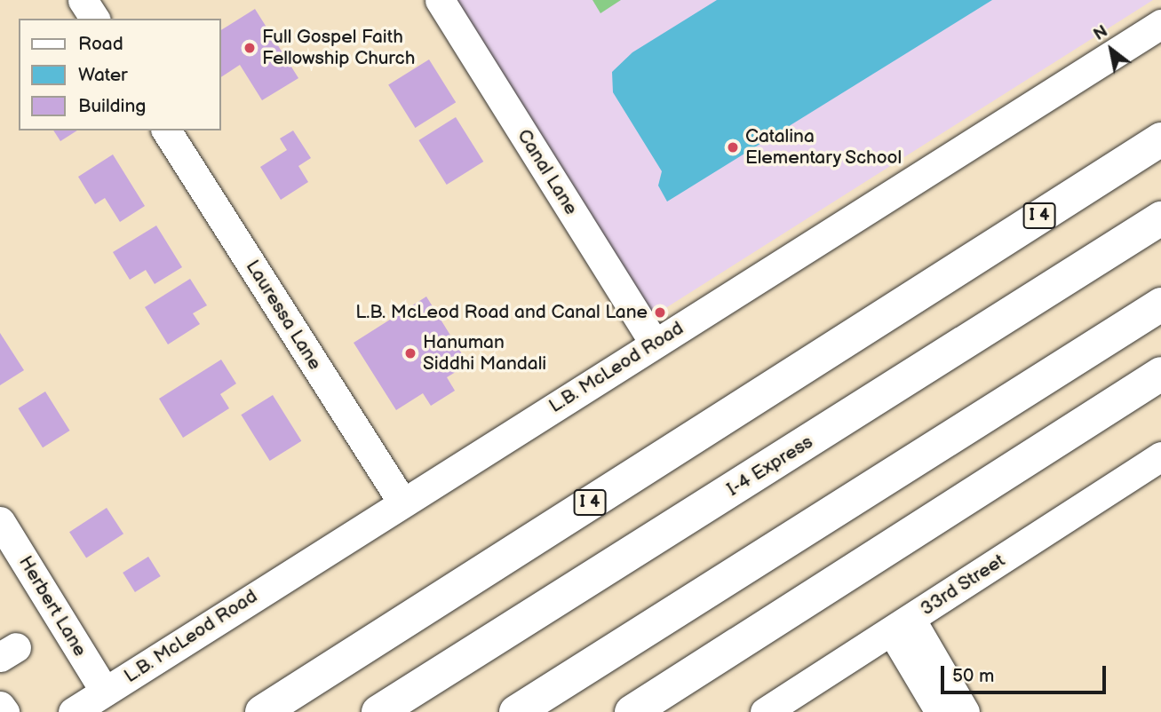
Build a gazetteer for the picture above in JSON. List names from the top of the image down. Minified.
{"streets":{"highway":["I 4","I-4 Express"],"street":["Canal Lane","Lauressa Lane","L.B. McLeod Road","33rd Street","Herbert Lane"]},"crossings":[["Canal Lane","L.B. McLeod Road"],["Lauressa Lane","L.B. McLeod Road"],["L.B. McLeod Road","Herbert Lane"]],"places":["Full Gospel Faith Fellowship Church","Catalina Elementary School","L.B. McLeod Road and Canal Lane","Hanuman Siddhi Mandali"],"legend":["Road","Water","Building"],"scale_bar":"50 m","north":"top left"}
